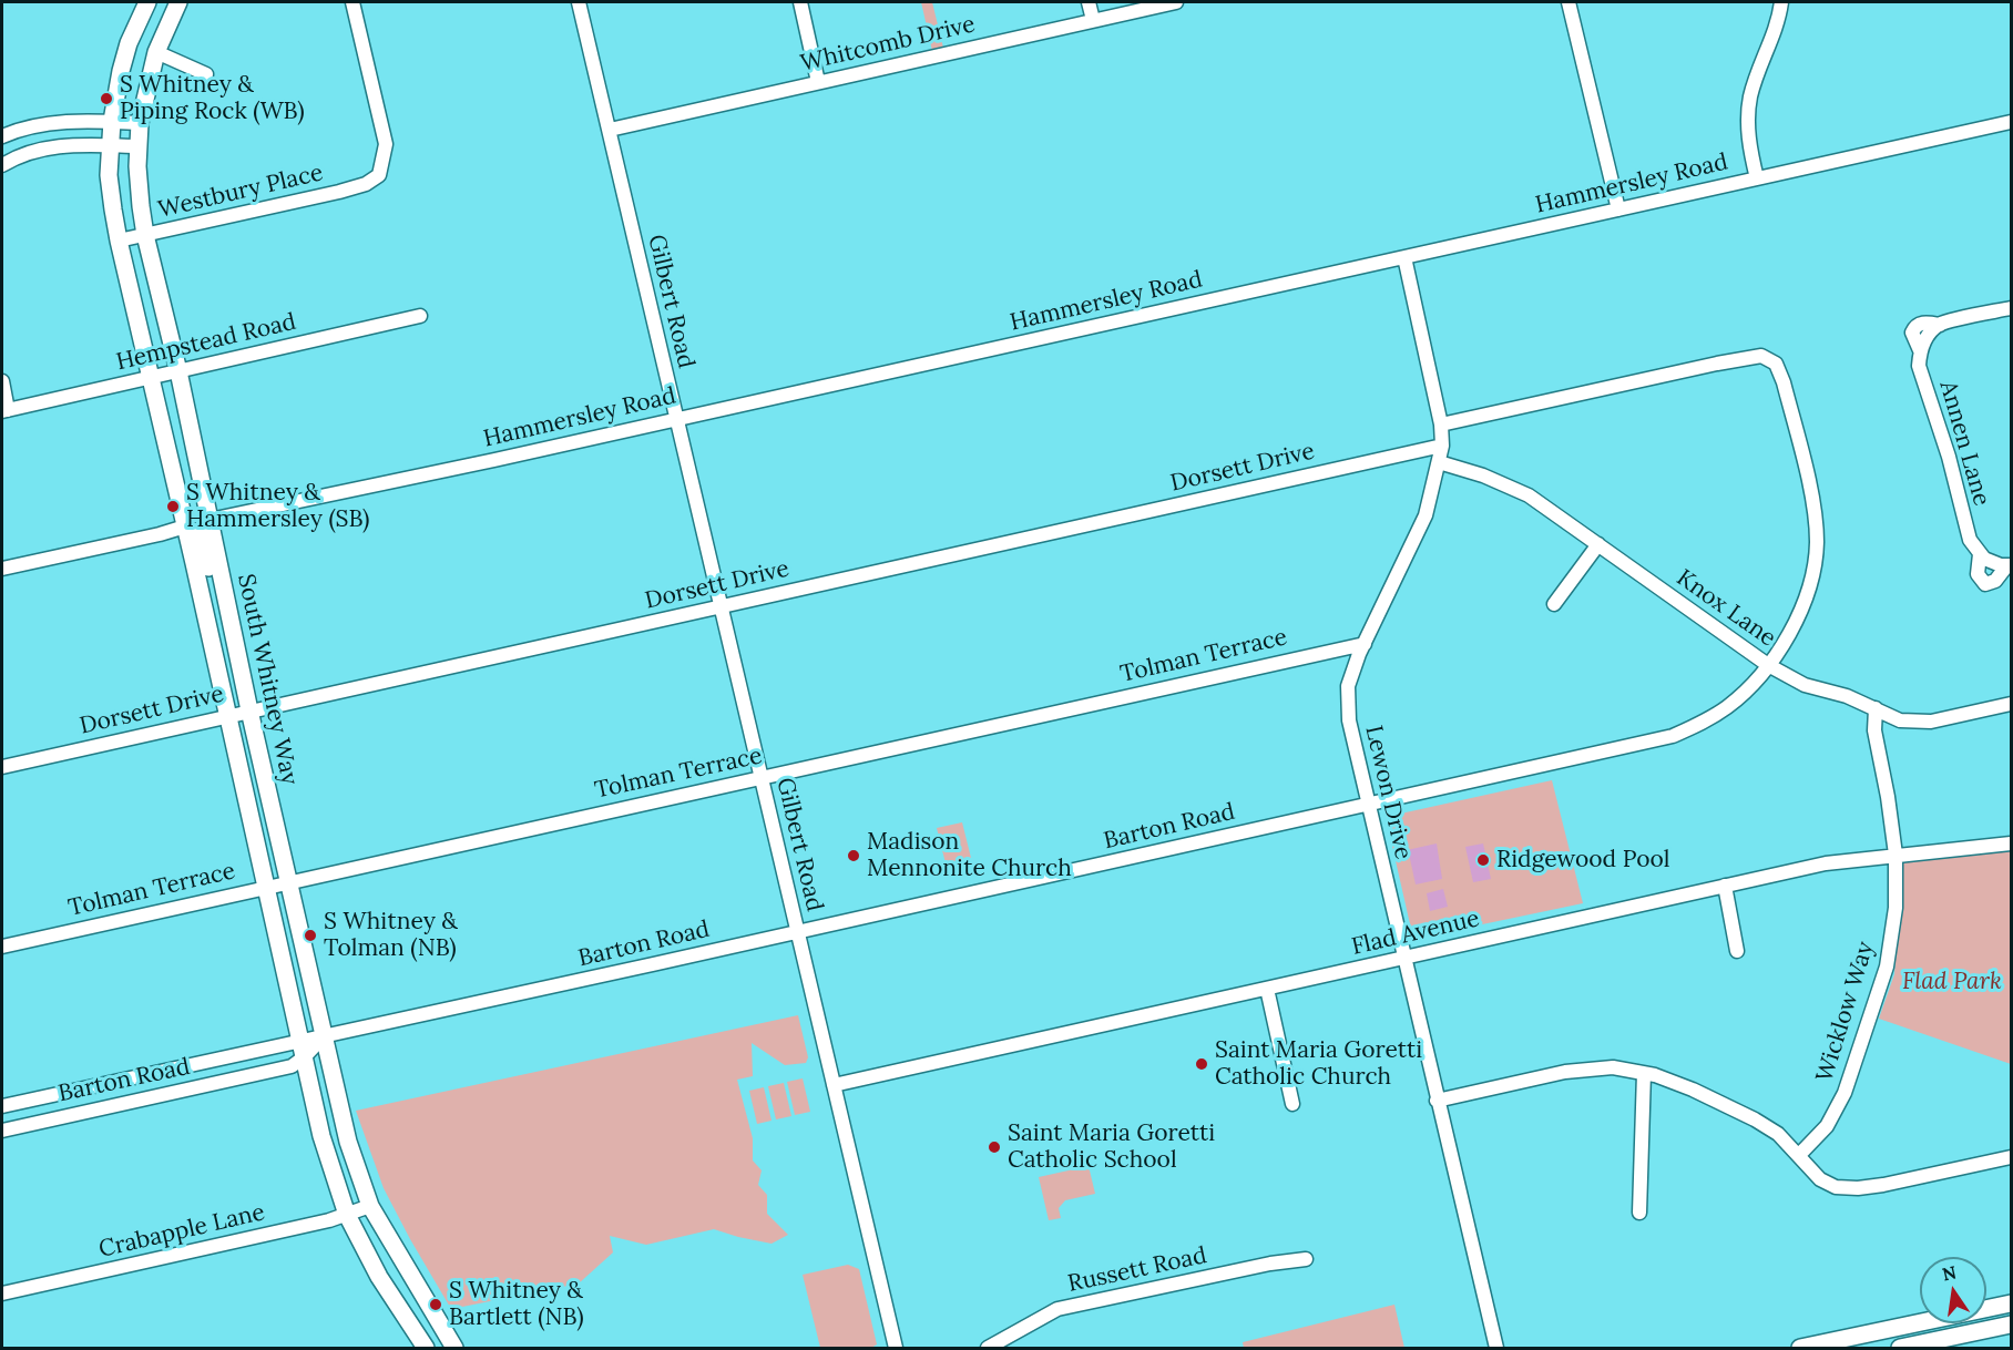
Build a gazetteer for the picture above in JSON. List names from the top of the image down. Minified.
{"streets":{"main road":["South Whitney Way"],"street":["Whitcomb Drive","Hammersley Road","Westbury Place","Gilbert Road","Hempstead Road","Annen Lane","Dorsett Drive","Knox Lane","Tolman Terrace","Lewon Drive","Barton Road","Flad Avenue","Wicklow Way","Crabapple Lane","Russett Road"]},"crossings":[["Whitcomb Drive","Gilbert Road"],["Hammersley Road","Gilbert Road"],["Hammersley Road","South Whitney Way"],["Hammersley Road","Lewon Drive"],["Westbury Place","South Whitney Way"],["Gilbert Road","Dorsett Drive"],["Gilbert Road","Tolman Terrace"],["Gilbert Road","Barton Road"],["Gilbert Road","Flad Avenue"],["Hempstead Road","South Whitney Way"],["Dorsett Drive","South Whitney Way"],["Dorsett Drive","Lewon Drive"],["Knox Lane","Lewon Drive"],["Knox Lane","Barton Road"],["Knox Lane","Wicklow Way"],["Tolman Terrace","South Whitney Way"],["Tolman Terrace","Lewon Drive"],["South Whitney Way","Barton Road"],["South Whitney Way","Crabapple Lane"],["Lewon Drive","Barton Road"],["Lewon Drive","Flad Avenue"],["Flad Avenue","Wicklow Way"]],"parks":["Flad Park"],"places":["S Whitney & Piping Rock (WB)","S Whitney & Hammersley (SB)","Madison Mennonite Church","Ridgewood Pool","S Whitney & Tolman (NB)","Saint Maria Goretti Catholic Church","Saint Maria Goretti Catholic School","S Whitney & Bartlett (NB)"],"north":"top"}
